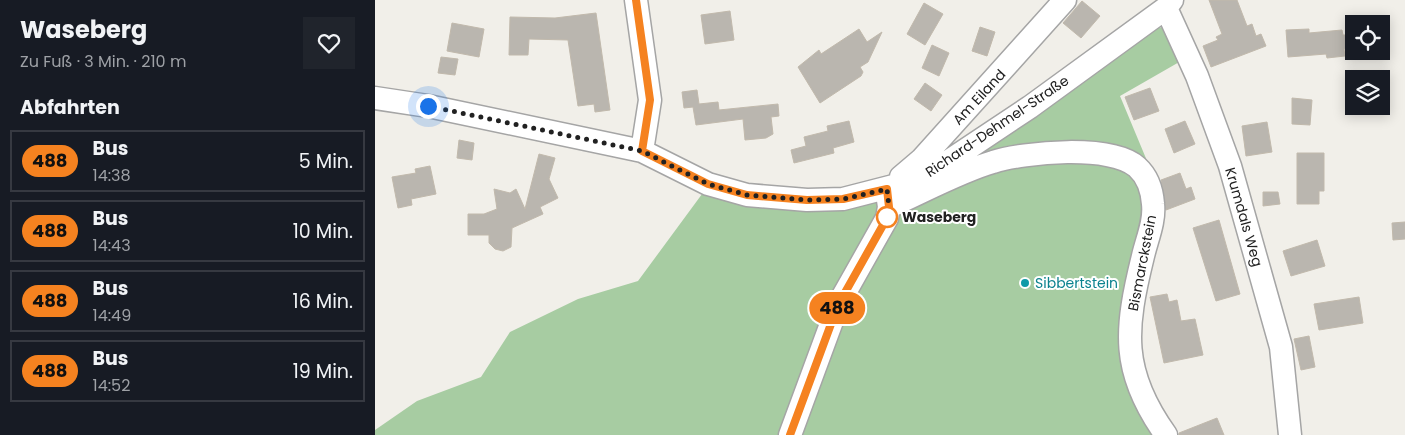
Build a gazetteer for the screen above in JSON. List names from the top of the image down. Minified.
{"streets":{"street":["Am Eiland","Richard-Dehmel-Straße","Krumdals Weg","Bismarckstein"]},"crossings":[["Am Eiland","Richard-Dehmel-Straße"],["Am Eiland","Bismarckstein"],["Richard-Dehmel-Straße","Krumdals Weg"],["Richard-Dehmel-Straße","Bismarckstein"]],"places":["Waseberg","Sibbertstein"],"lines":["bus line 488"],"page":{"heading":[["Waseberg","Zu Fuß · 3 Min. · 210 m"],"Abfahrten"],"on_map":"488","list":[{"mark":"488","name":"Bus","note":"14:38","value":"5 Min."},{"mark":"488","name":"Bus","note":"14:43","value":"10 Min."},{"mark":"488","name":"Bus","note":"14:49","value":"16 Min."},{"mark":"488","name":"Bus","note":"14:52","value":"19 Min."}]}}
